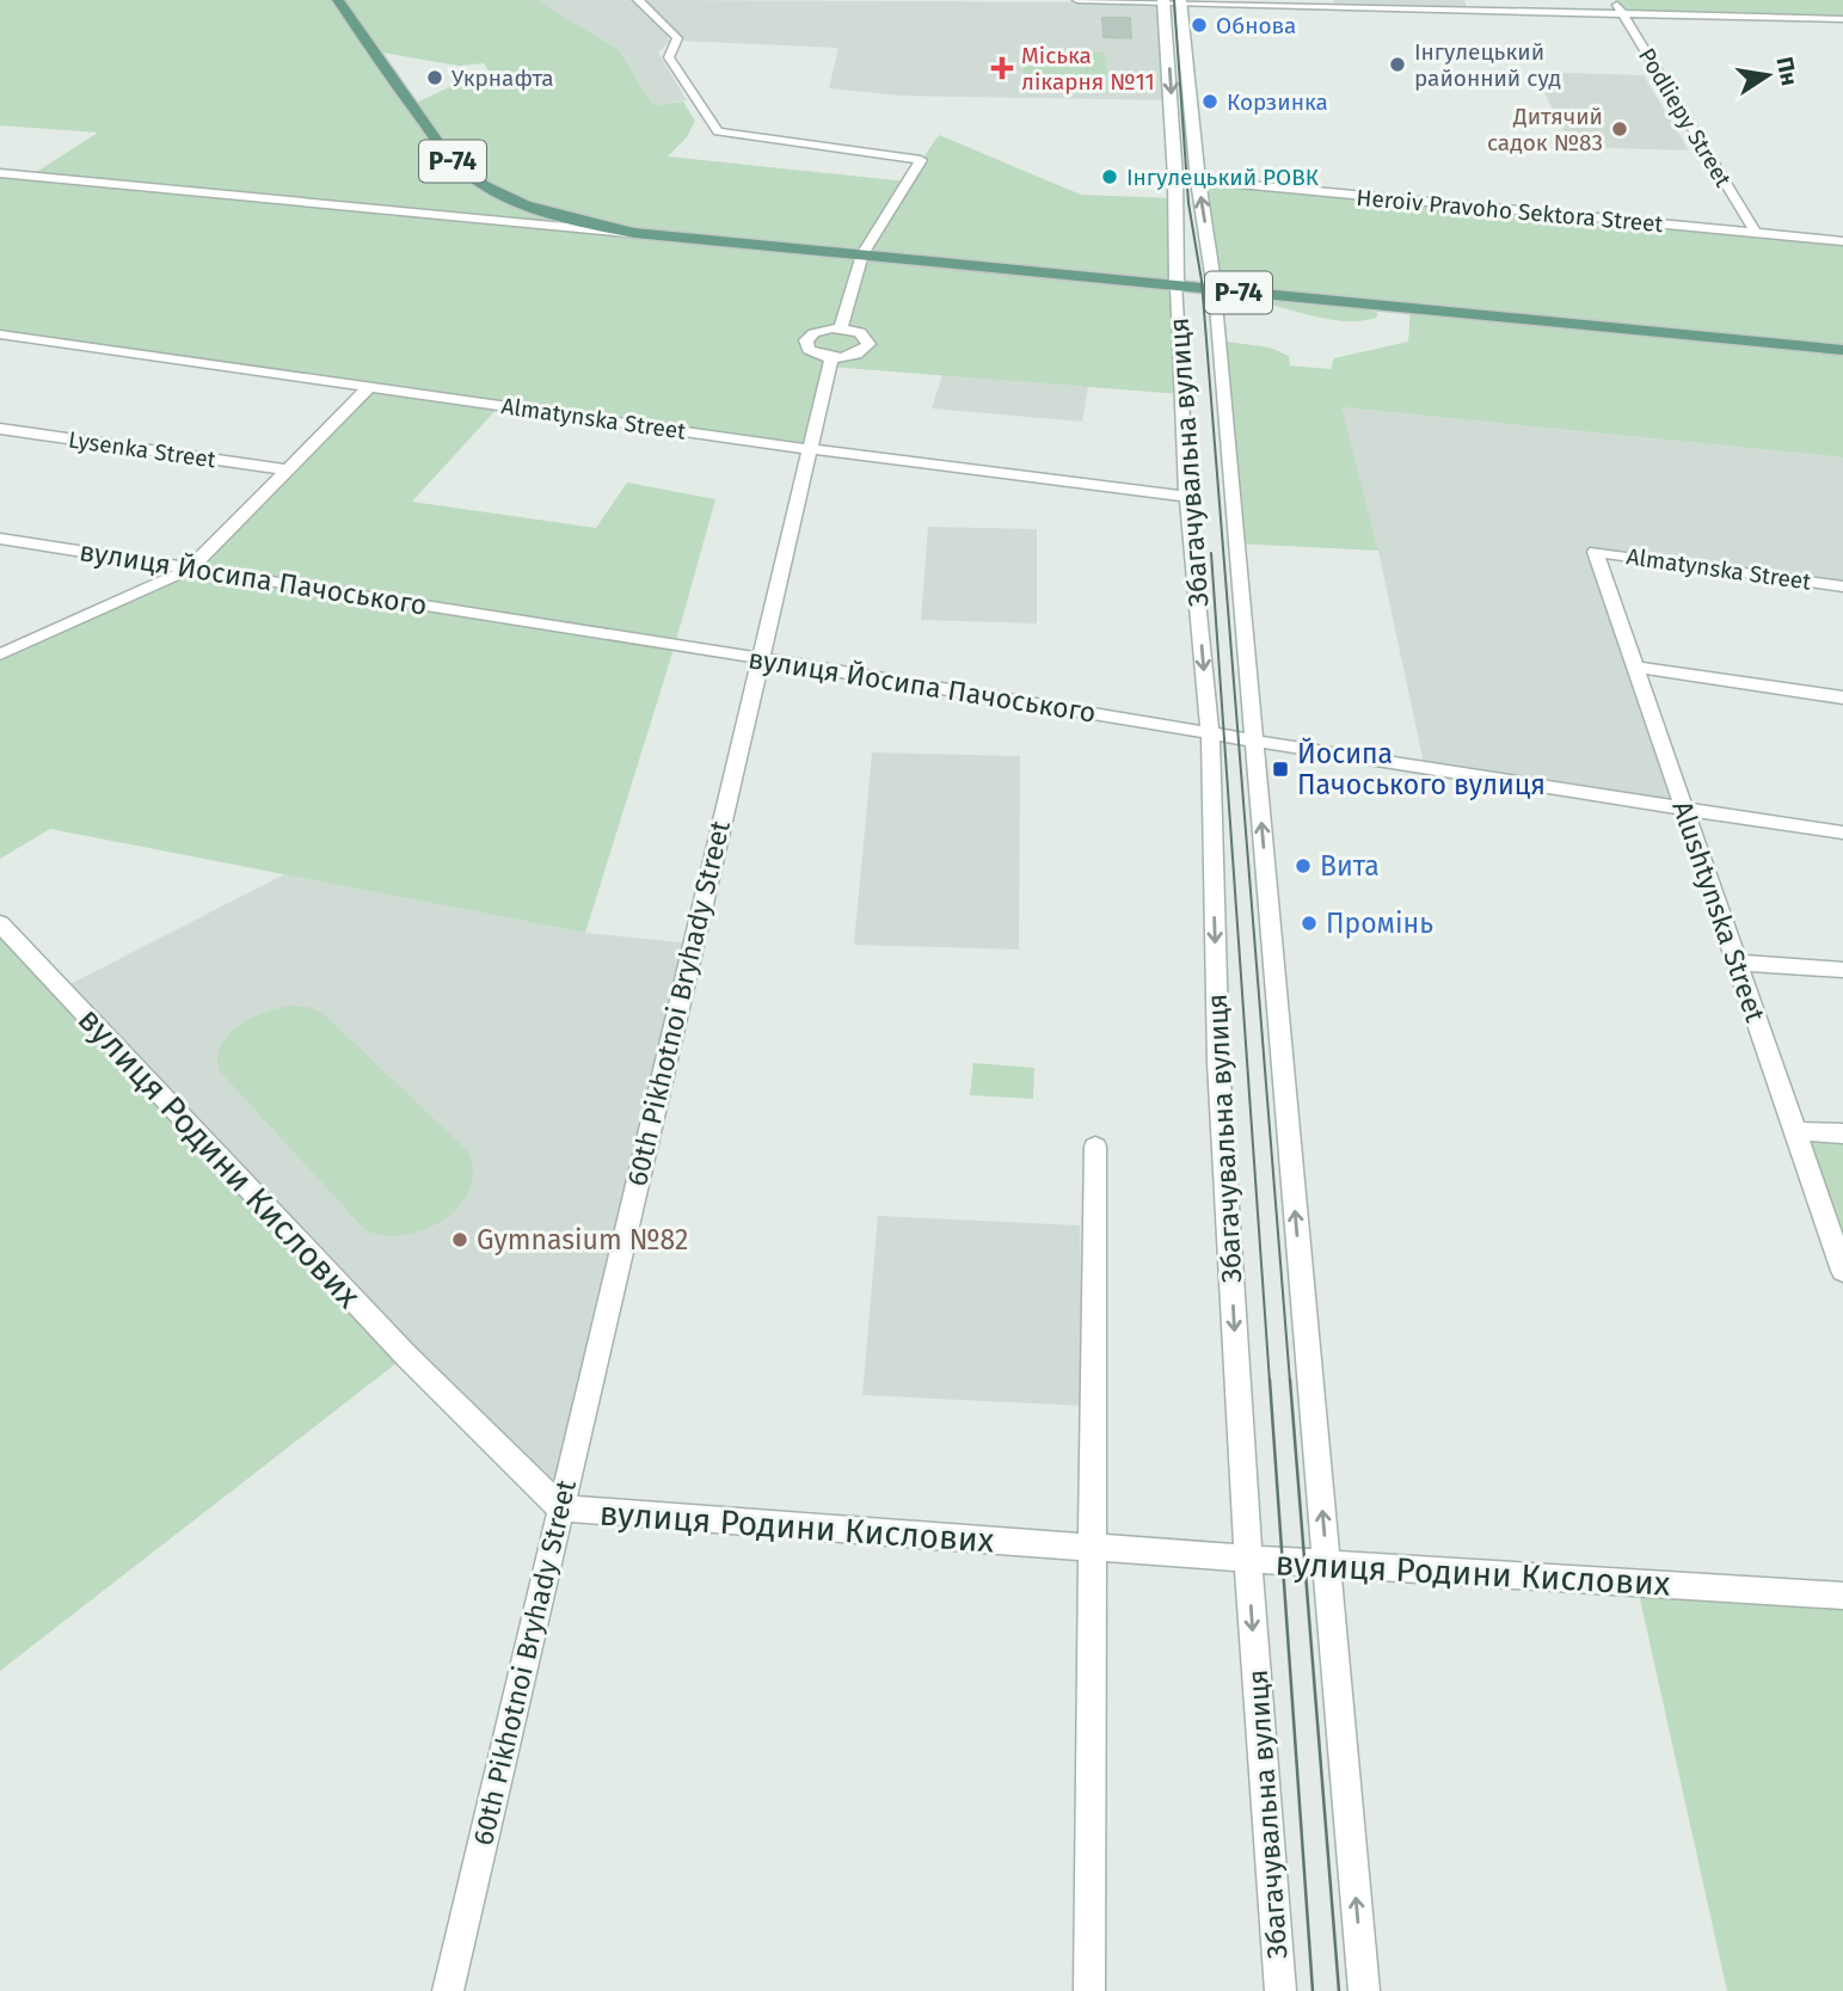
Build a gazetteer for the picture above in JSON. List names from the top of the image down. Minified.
{"streets":{"main road":["Р-74"],"street":["Podliepy Street","Heroiv Pravoho Sektora Street","Almatynska Street","Lysenka Street","Збагачувальна вулиця","вулиця Йосипа Пачоського","Alushtynska Street","60th Pikhotnoi Bryhady Street","вулиця Родини Кислових"]},"crossings":[["Podliepy Street","Heroiv Pravoho Sektora Street"],["Р-74","Збагачувальна вулиця"],["Almatynska Street","Збагачувальна вулиця"],["Almatynska Street","Alushtynska Street"],["Almatynska Street","60th Pikhotnoi Bryhady Street"],["Збагачувальна вулиця","вулиця Йосипа Пачоського"],["Збагачувальна вулиця","вулиця Родини Кислових"],["вулиця Йосипа Пачоського","Alushtynska Street"],["вулиця Йосипа Пачоського","60th Pikhotnoi Bryhady Street"],["60th Pikhotnoi Bryhady Street","вулиця Родини Кислових"]],"places":{"other":["Обнова","Інгулецький районний суд","Укрнафта","Корзинка","Дитячий садок №83","Інгулецький РОВК","Вита","Промінь","Gymnasium №82"],"health":["Міська лікарня №11"],"transit":["Йосипа Пачоського вулиця"]},"north":"right"}
